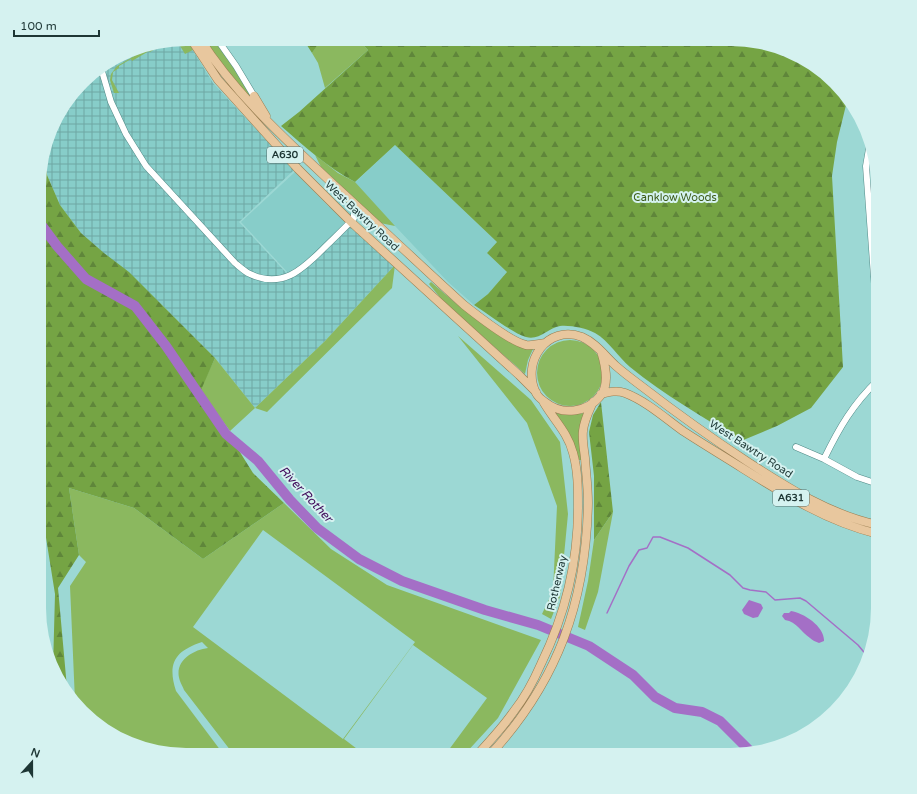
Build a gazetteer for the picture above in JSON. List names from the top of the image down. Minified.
{"streets":{"main road":["A630","West Bawtry Road","A631","Rotherway"]},"crossings":[["West Bawtry Road","Rotherway"]],"water":["River Rother"],"parks":["Canklow Woods"],"scale_bar":"100 m","north":"top"}
